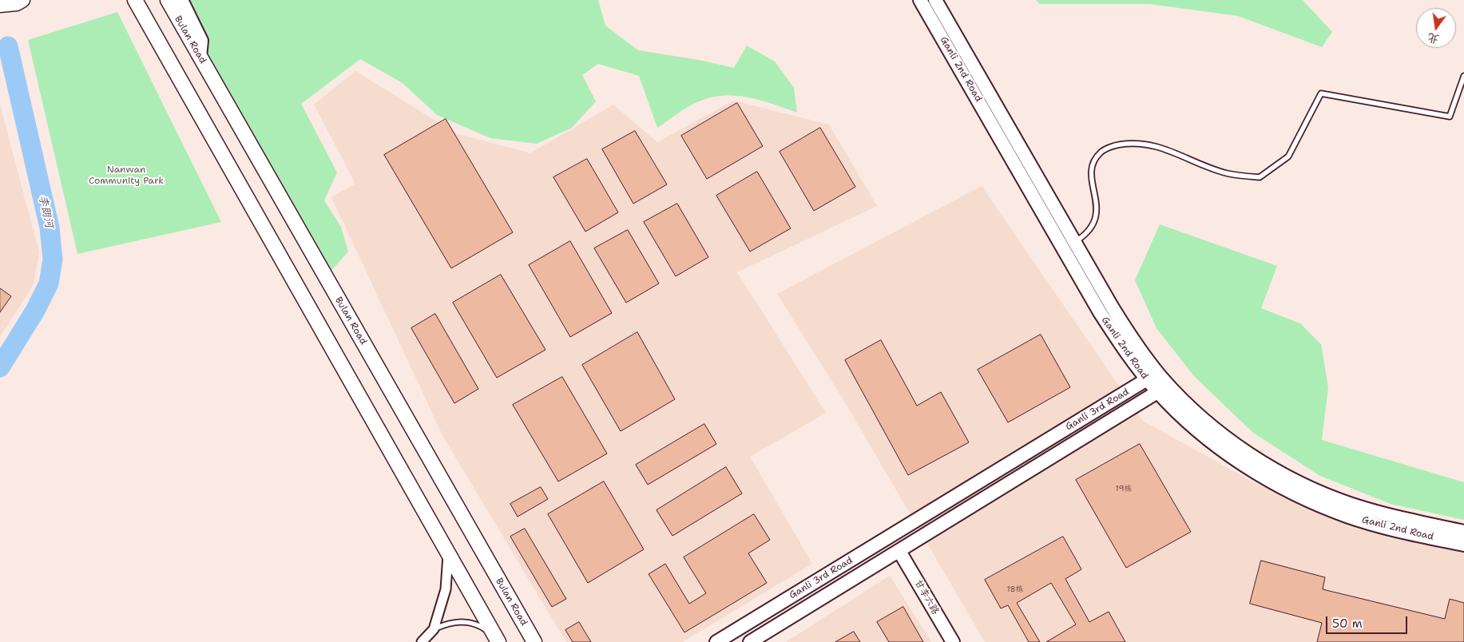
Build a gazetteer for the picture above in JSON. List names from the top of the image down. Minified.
{"streets":{"main road":["Bulan Road","Ganli 2nd Road","Ganli 3rd Road","甘李六路"]},"crossings":[["Ganli 2nd Road","Ganli 3rd Road"]],"water":["李朗河"],"parks":["Nanwan Community Park"],"house_numbers":["19栋","18栋"],"scale_bar":"50 m","north":"bottom"}
